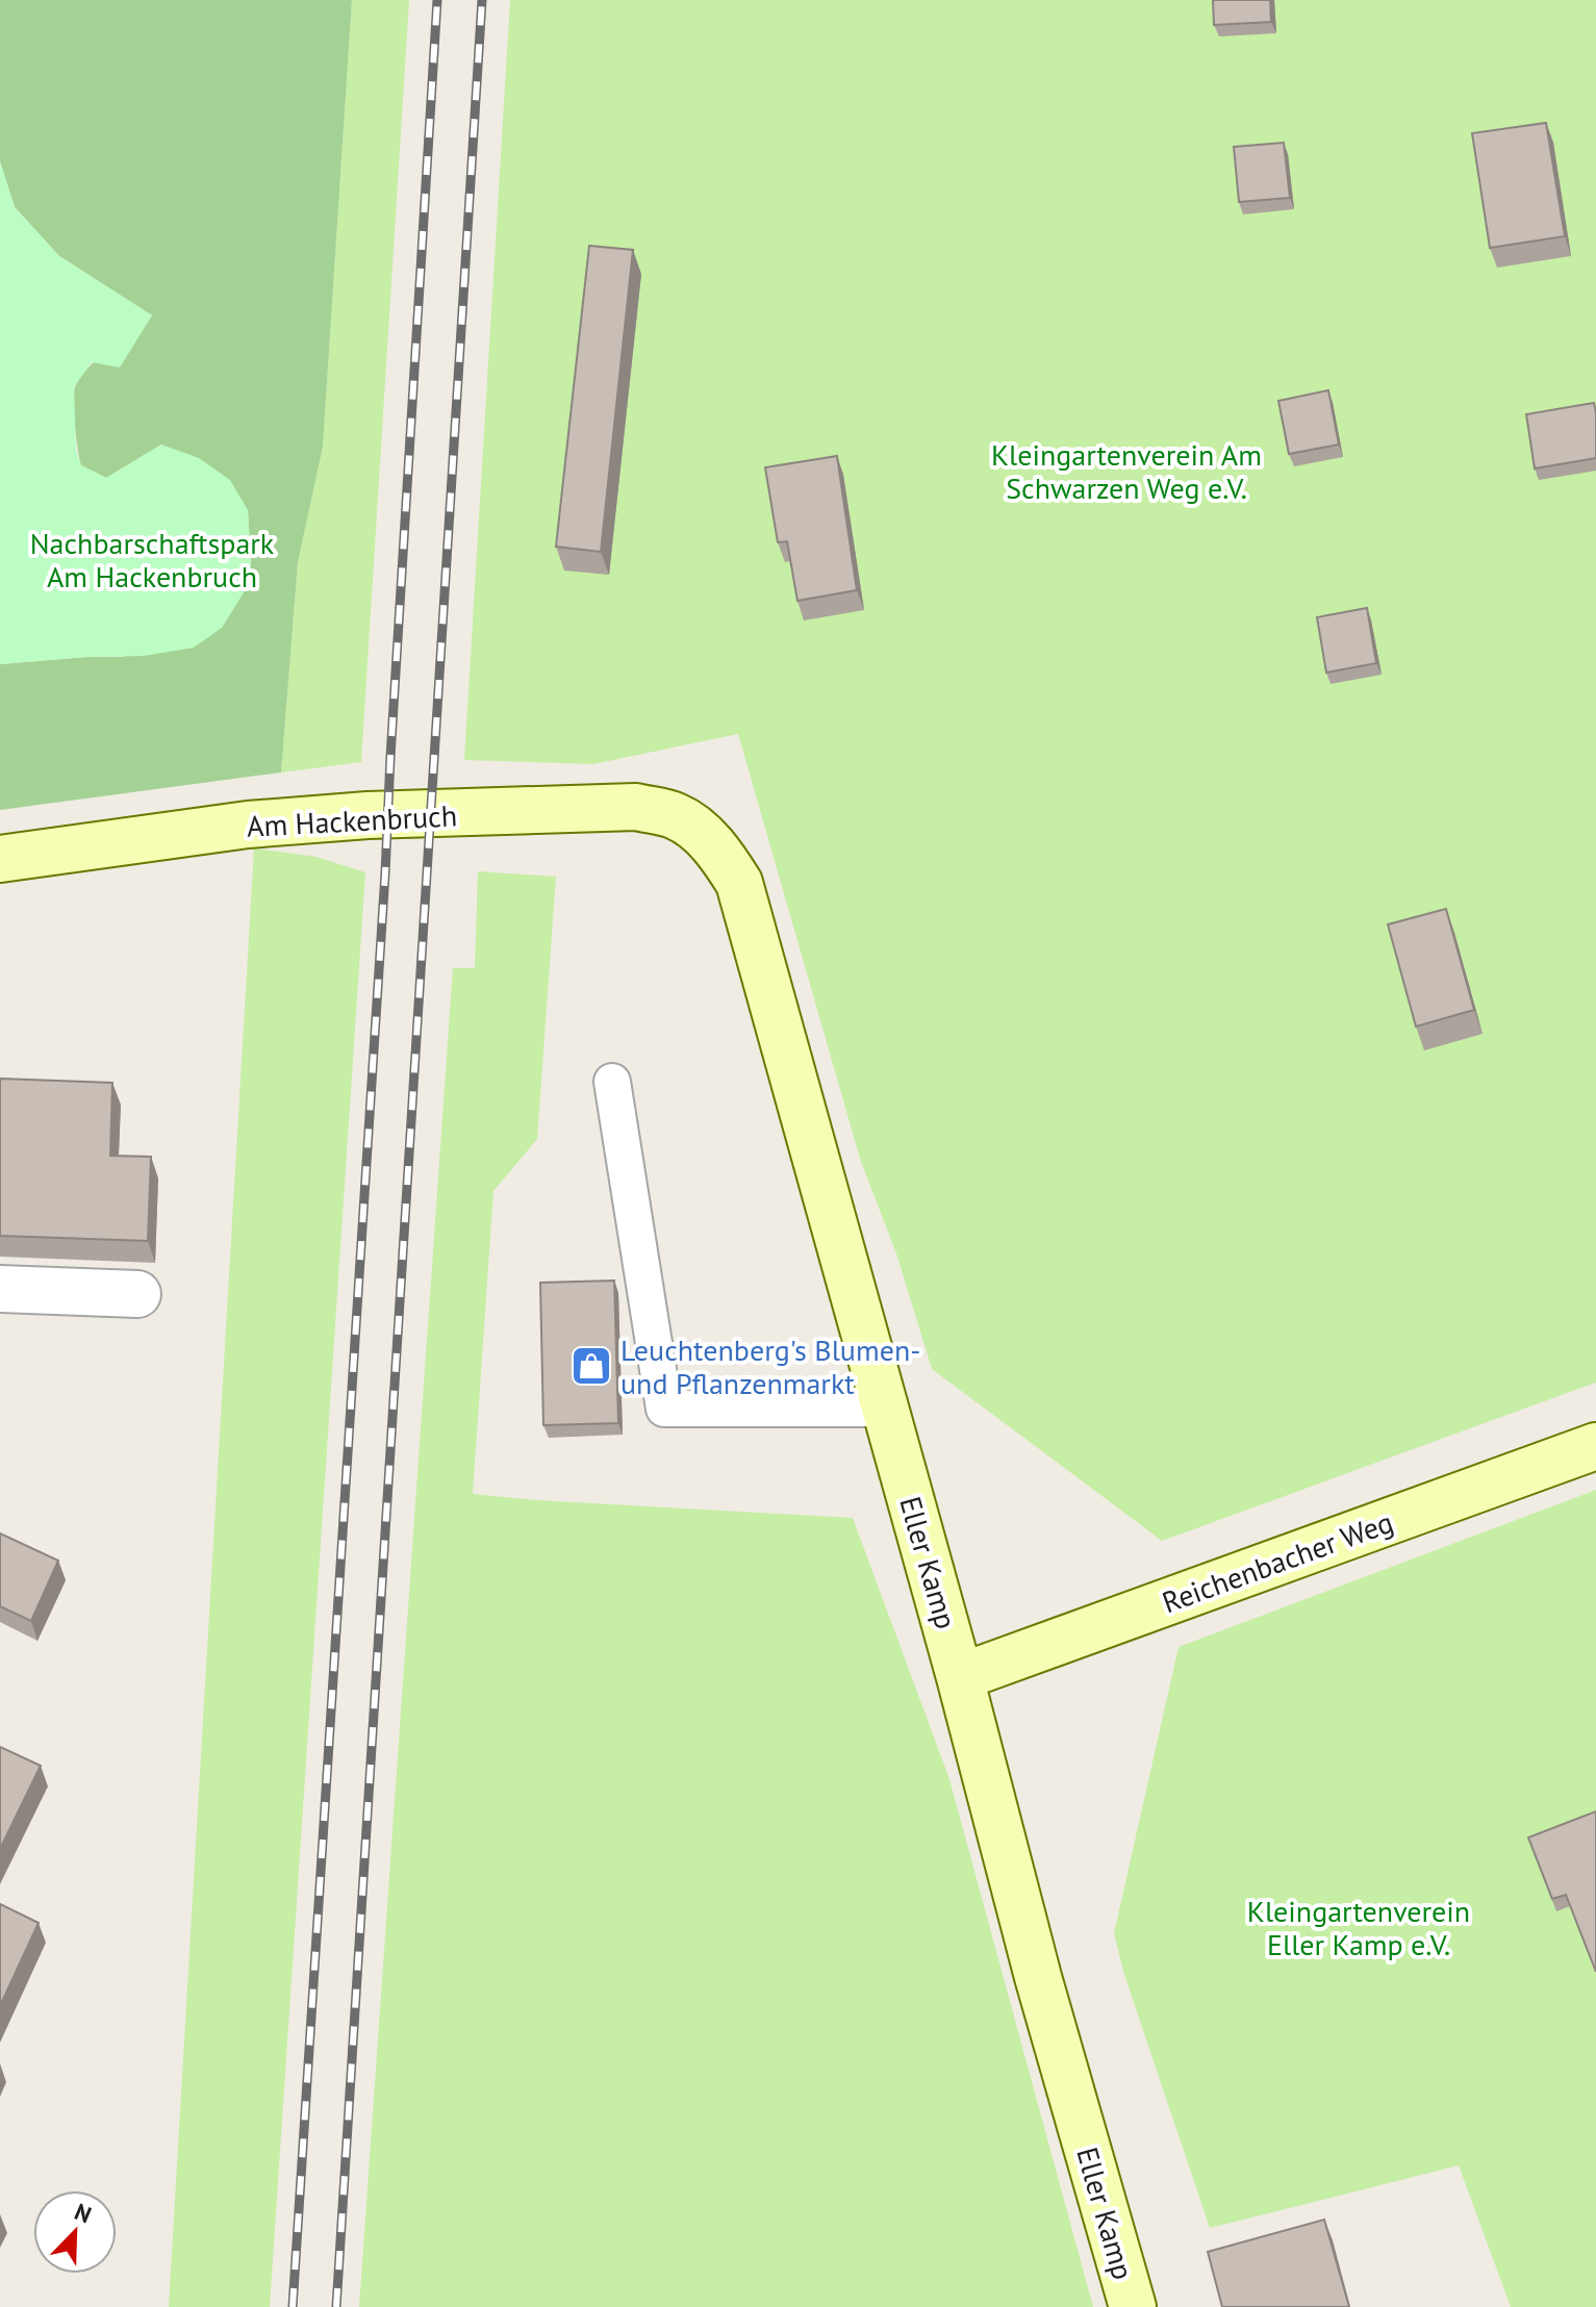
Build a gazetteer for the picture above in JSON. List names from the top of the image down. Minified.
{"streets":{"street":["Am Hackenbruch","Reichenbacher Weg","Eller Kamp"]},"crossings":[["Am Hackenbruch","Eller Kamp"],["Reichenbacher Weg","Eller Kamp"]],"parks":["Kleingartenverein Am Schwarzen Weg e.V.","Nachbarschaftspark Am Hackenbruch","Kleingartenverein Eller Kamp e.V."],"places":{"shop":["Leuchtenberg's Blumen- und Pflanzenmarkt"]},"north":"top right"}
